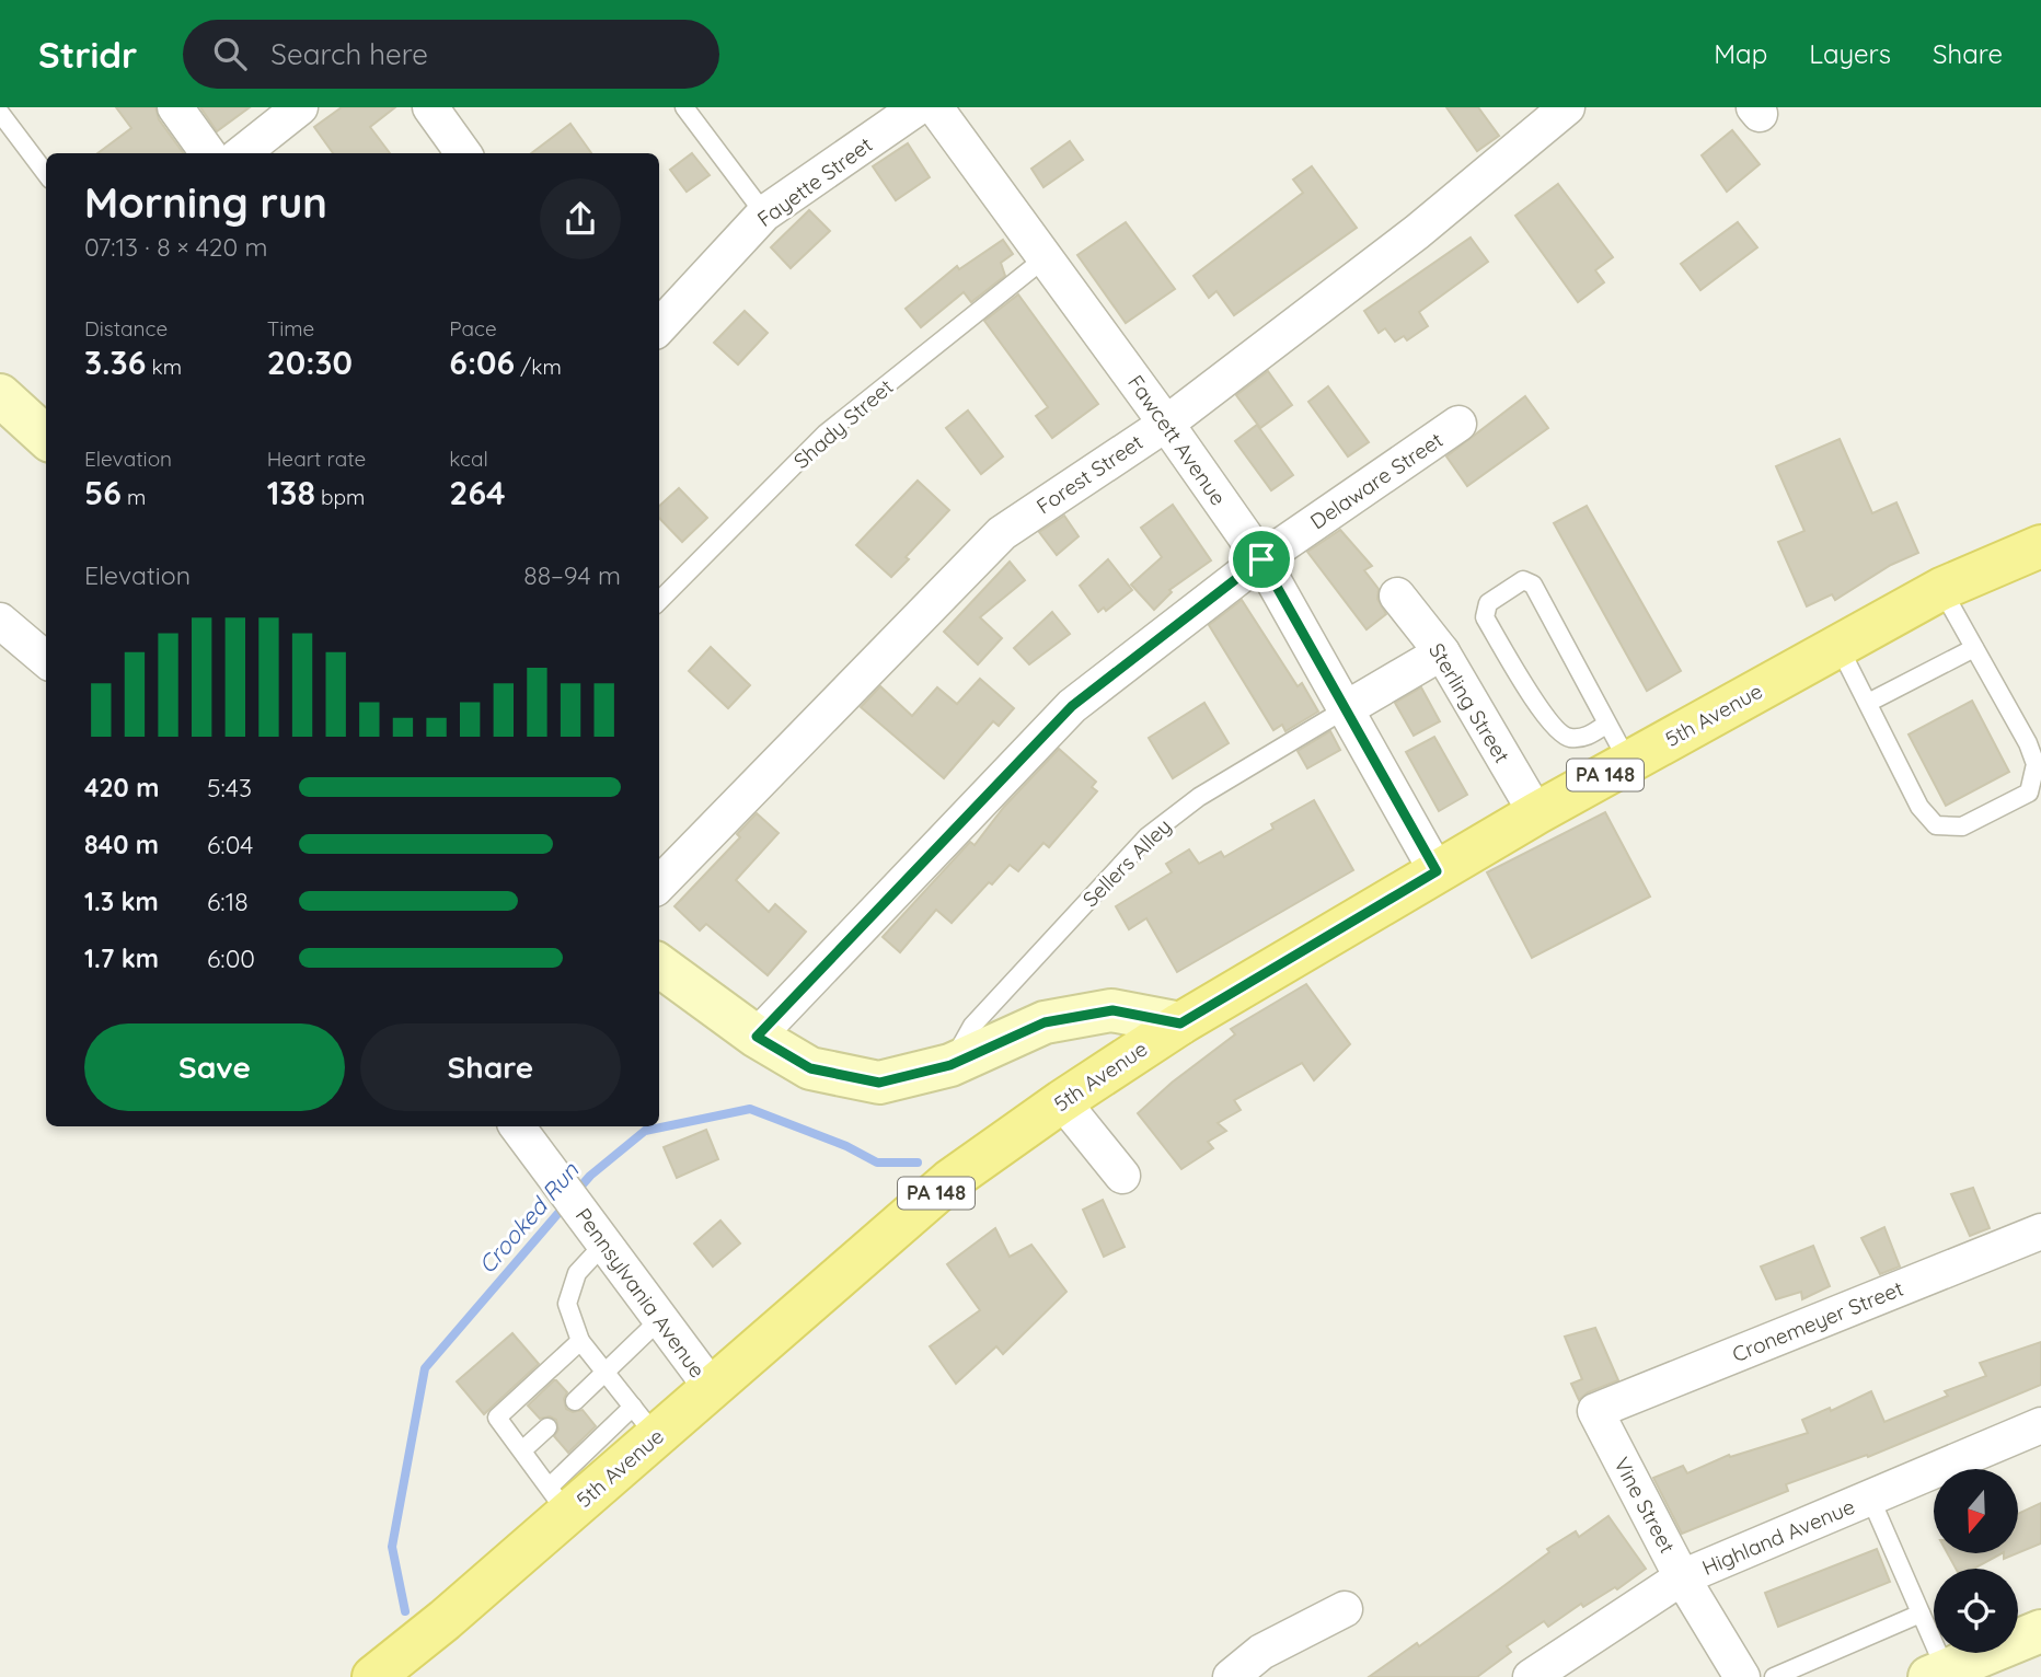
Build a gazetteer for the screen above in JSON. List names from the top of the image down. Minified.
{"streets":{"main road":["5th Avenue","PA 148"],"street":["Fayette Street","Fawcett Avenue","Forest Street","Delaware Street","Sterling Street","Pennsylvania Avenue","Cronemeyer Street","Vine Street","Highland Avenue"],"lane":["Shady Street","Sellers Alley"]},"crossings":[["Shady Street","Fawcett Avenue"],["Fawcett Avenue","Forest Street"],["Fawcett Avenue","Delaware Street"],["Fawcett Avenue","5th Avenue"],["Fawcett Avenue","Sellers Alley"],["Sterling Street","5th Avenue"],["5th Avenue","Pennsylvania Avenue"],["Cronemeyer Street","Vine Street"],["Vine Street","Highland Avenue"]],"water":["Crooked Run"],"north":"bottom","page":{"header":"Stridr","search":"Search here","nav":["Map","Layers","Share"],"heading":["Morning run","07:13 · 8 × 420 m"],"stats":[["Distance","3.36 km"],["Time","20:30"],["Pace","6:06 /km"],["Elevation","56 m"],["Heart rate","138 bpm"],["kcal","264"]],"chart":["Elevation","88–94 m"],"list":[{"name":"420 m","note":"5:43"},{"name":"840 m","note":"6:04"},{"name":"1.3 km","note":"6:18"},{"name":"1.7 km","note":"6:00"}],"buttons":["Save","Share"]}}
